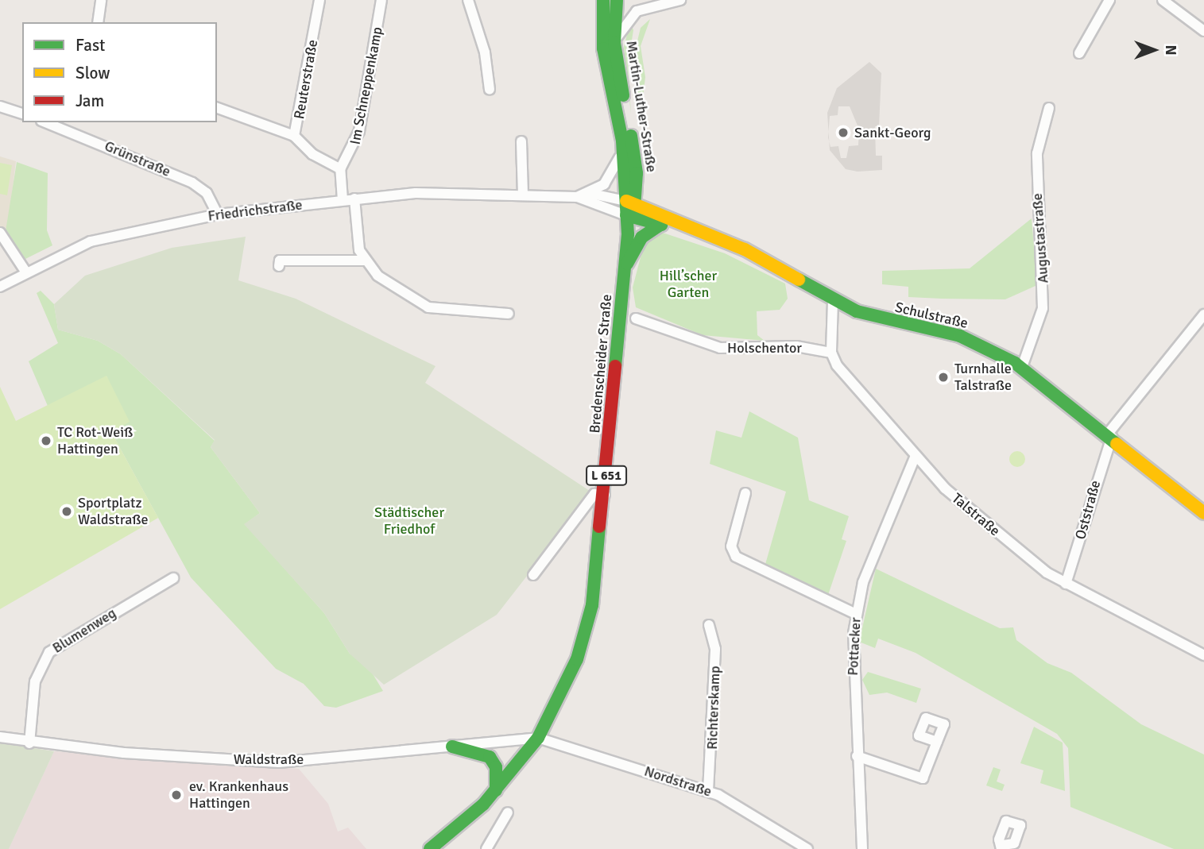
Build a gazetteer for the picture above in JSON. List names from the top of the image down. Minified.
{"streets":{"main road":["Martin-Luther-Straße","Schulstraße","Bredenscheider Straße","L 651"],"street":["Reuterstraße","Im Schneppenkamp","Grünstraße","Friedrichstraße","Augustastraße","Holschentor","Oststraße","Talstraße","Blumenweg","Pottacker","Richterskamp","Waldstraße","Nordstraße"]},"crossings":[["Reuterstraße","Im Schneppenkamp"],["Martin-Luther-Straße","Friedrichstraße"],["Martin-Luther-Straße","Schulstraße"],["Martin-Luther-Straße","Bredenscheider Straße"],["Grünstraße","Friedrichstraße"],["Friedrichstraße","Schulstraße"],["Friedrichstraße","Bredenscheider Straße"],["Augustastraße","Schulstraße"],["Schulstraße","Bredenscheider Straße"],["Schulstraße","Oststraße"],["Holschentor","Talstraße"],["Bredenscheider Straße","Waldstraße"],["Bredenscheider Straße","Nordstraße"],["Oststraße","Talstraße"],["Talstraße","Pottacker"],["Blumenweg","Waldstraße"],["Richterskamp","Nordstraße"],["Waldstraße","Nordstraße"]],"parks":["Hill’scher Garten","Städtischer Friedhof"],"places":["Sankt-Georg","Turnhalle Talstraße","TC Rot-Weiß Hattingen","Sportplatz Waldstraße","ev. Krankenhaus Hattingen"],"legend":["Fast","Slow","Jam"],"north":"right"}
